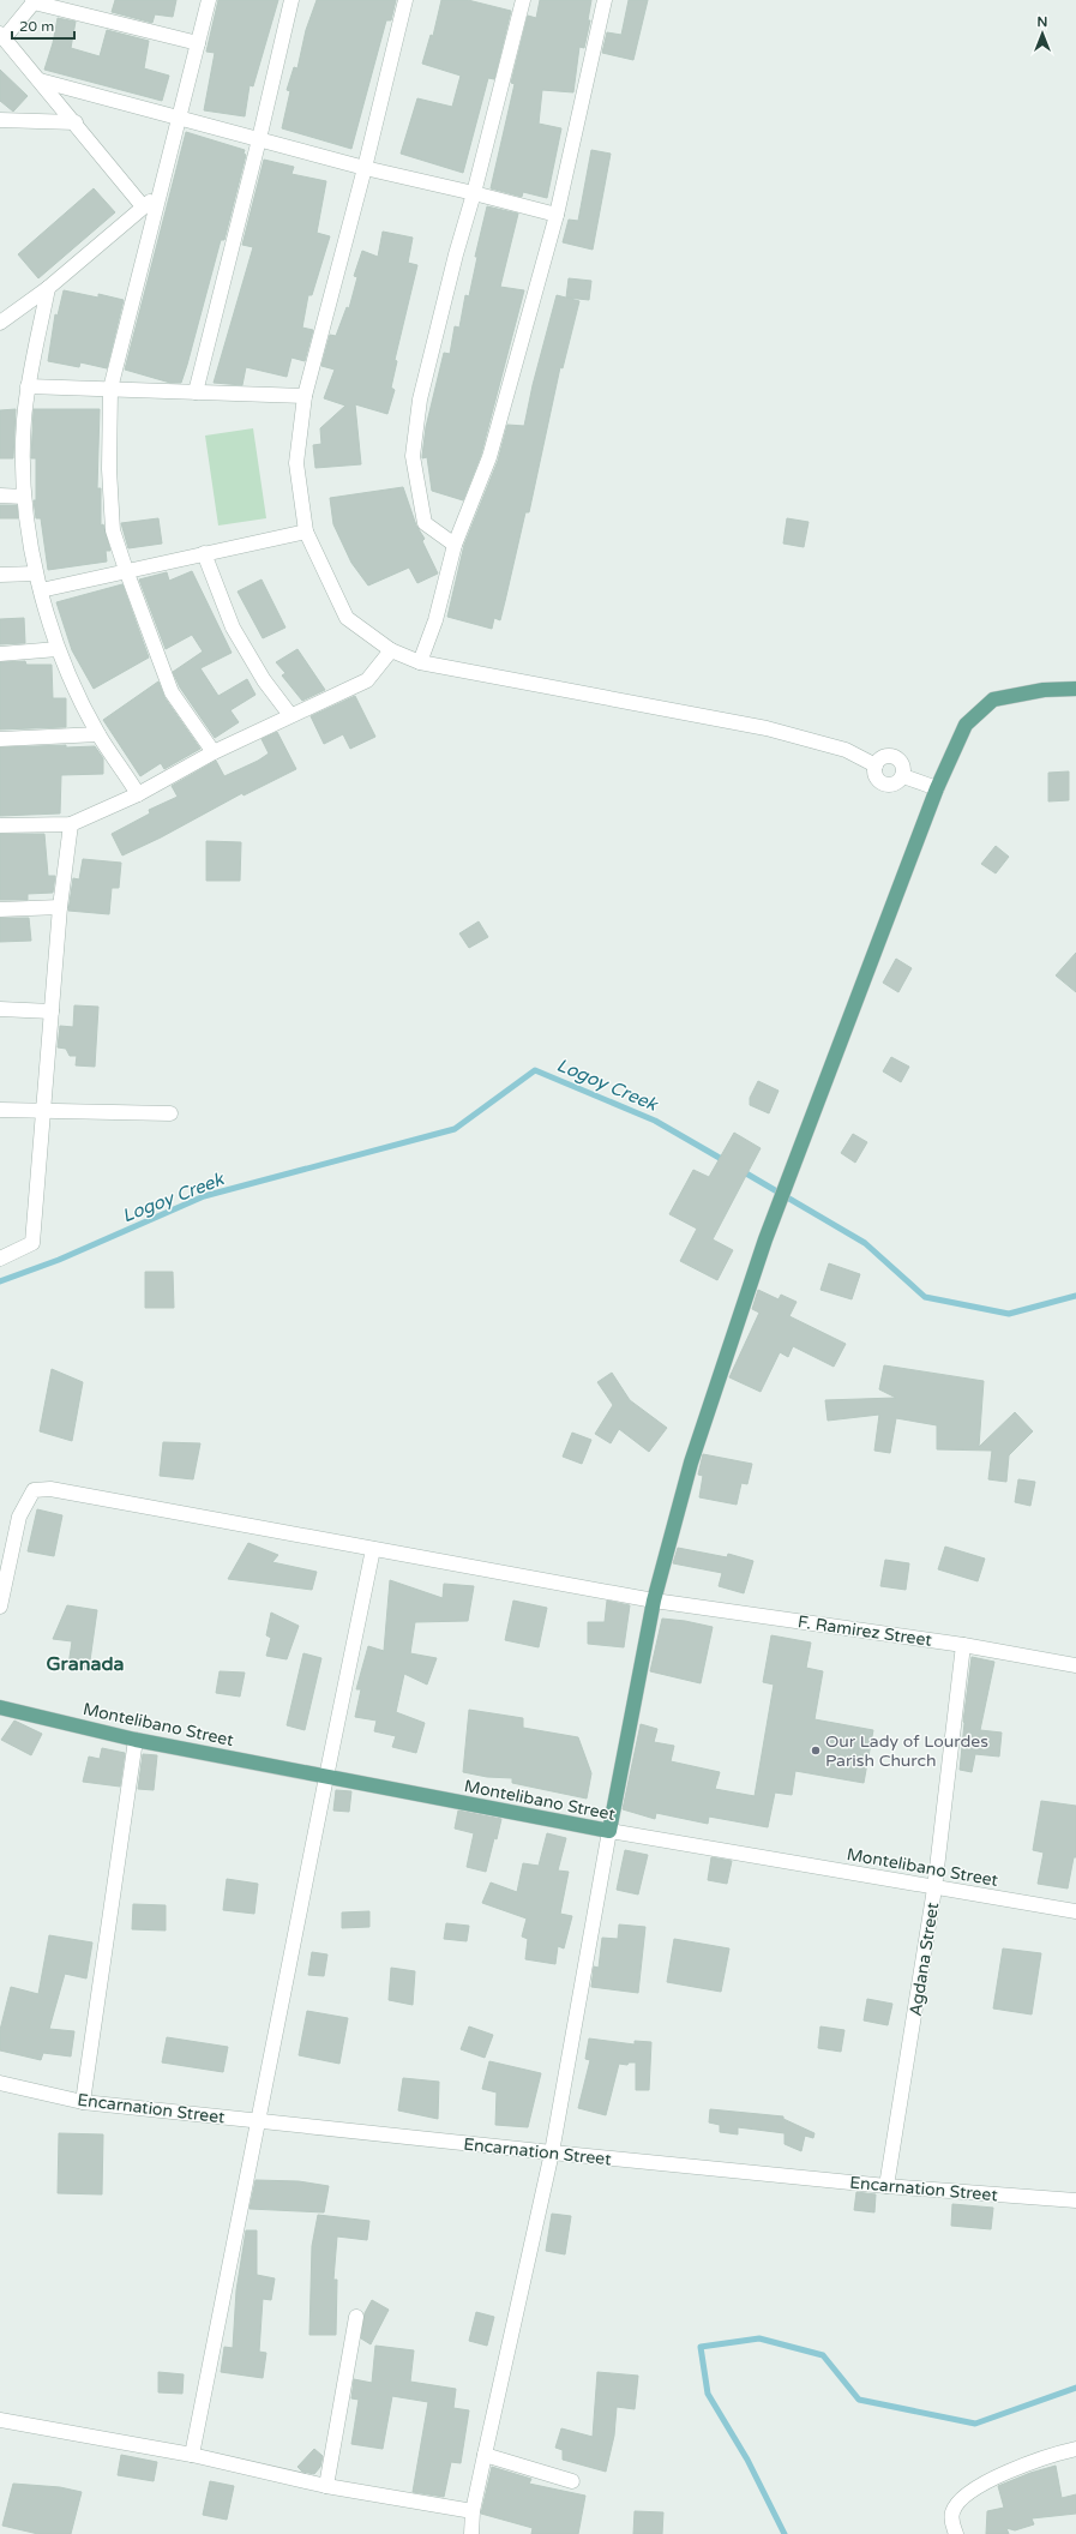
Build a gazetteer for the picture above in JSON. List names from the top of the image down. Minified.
{"streets":{"main road":["Montelibano Street"],"street":["F. Ramirez Street","Agdana Street","Encarnation Street"]},"crossings":[["F. Ramirez Street","Agdana Street"],["Montelibano Street","Agdana Street"],["Agdana Street","Encarnation Street"]],"districts":["Granada"],"water":["Logoy Creek"],"places":["Our Lady of Lourdes Parish Church"],"scale_bar":"20 m","north":"top"}
